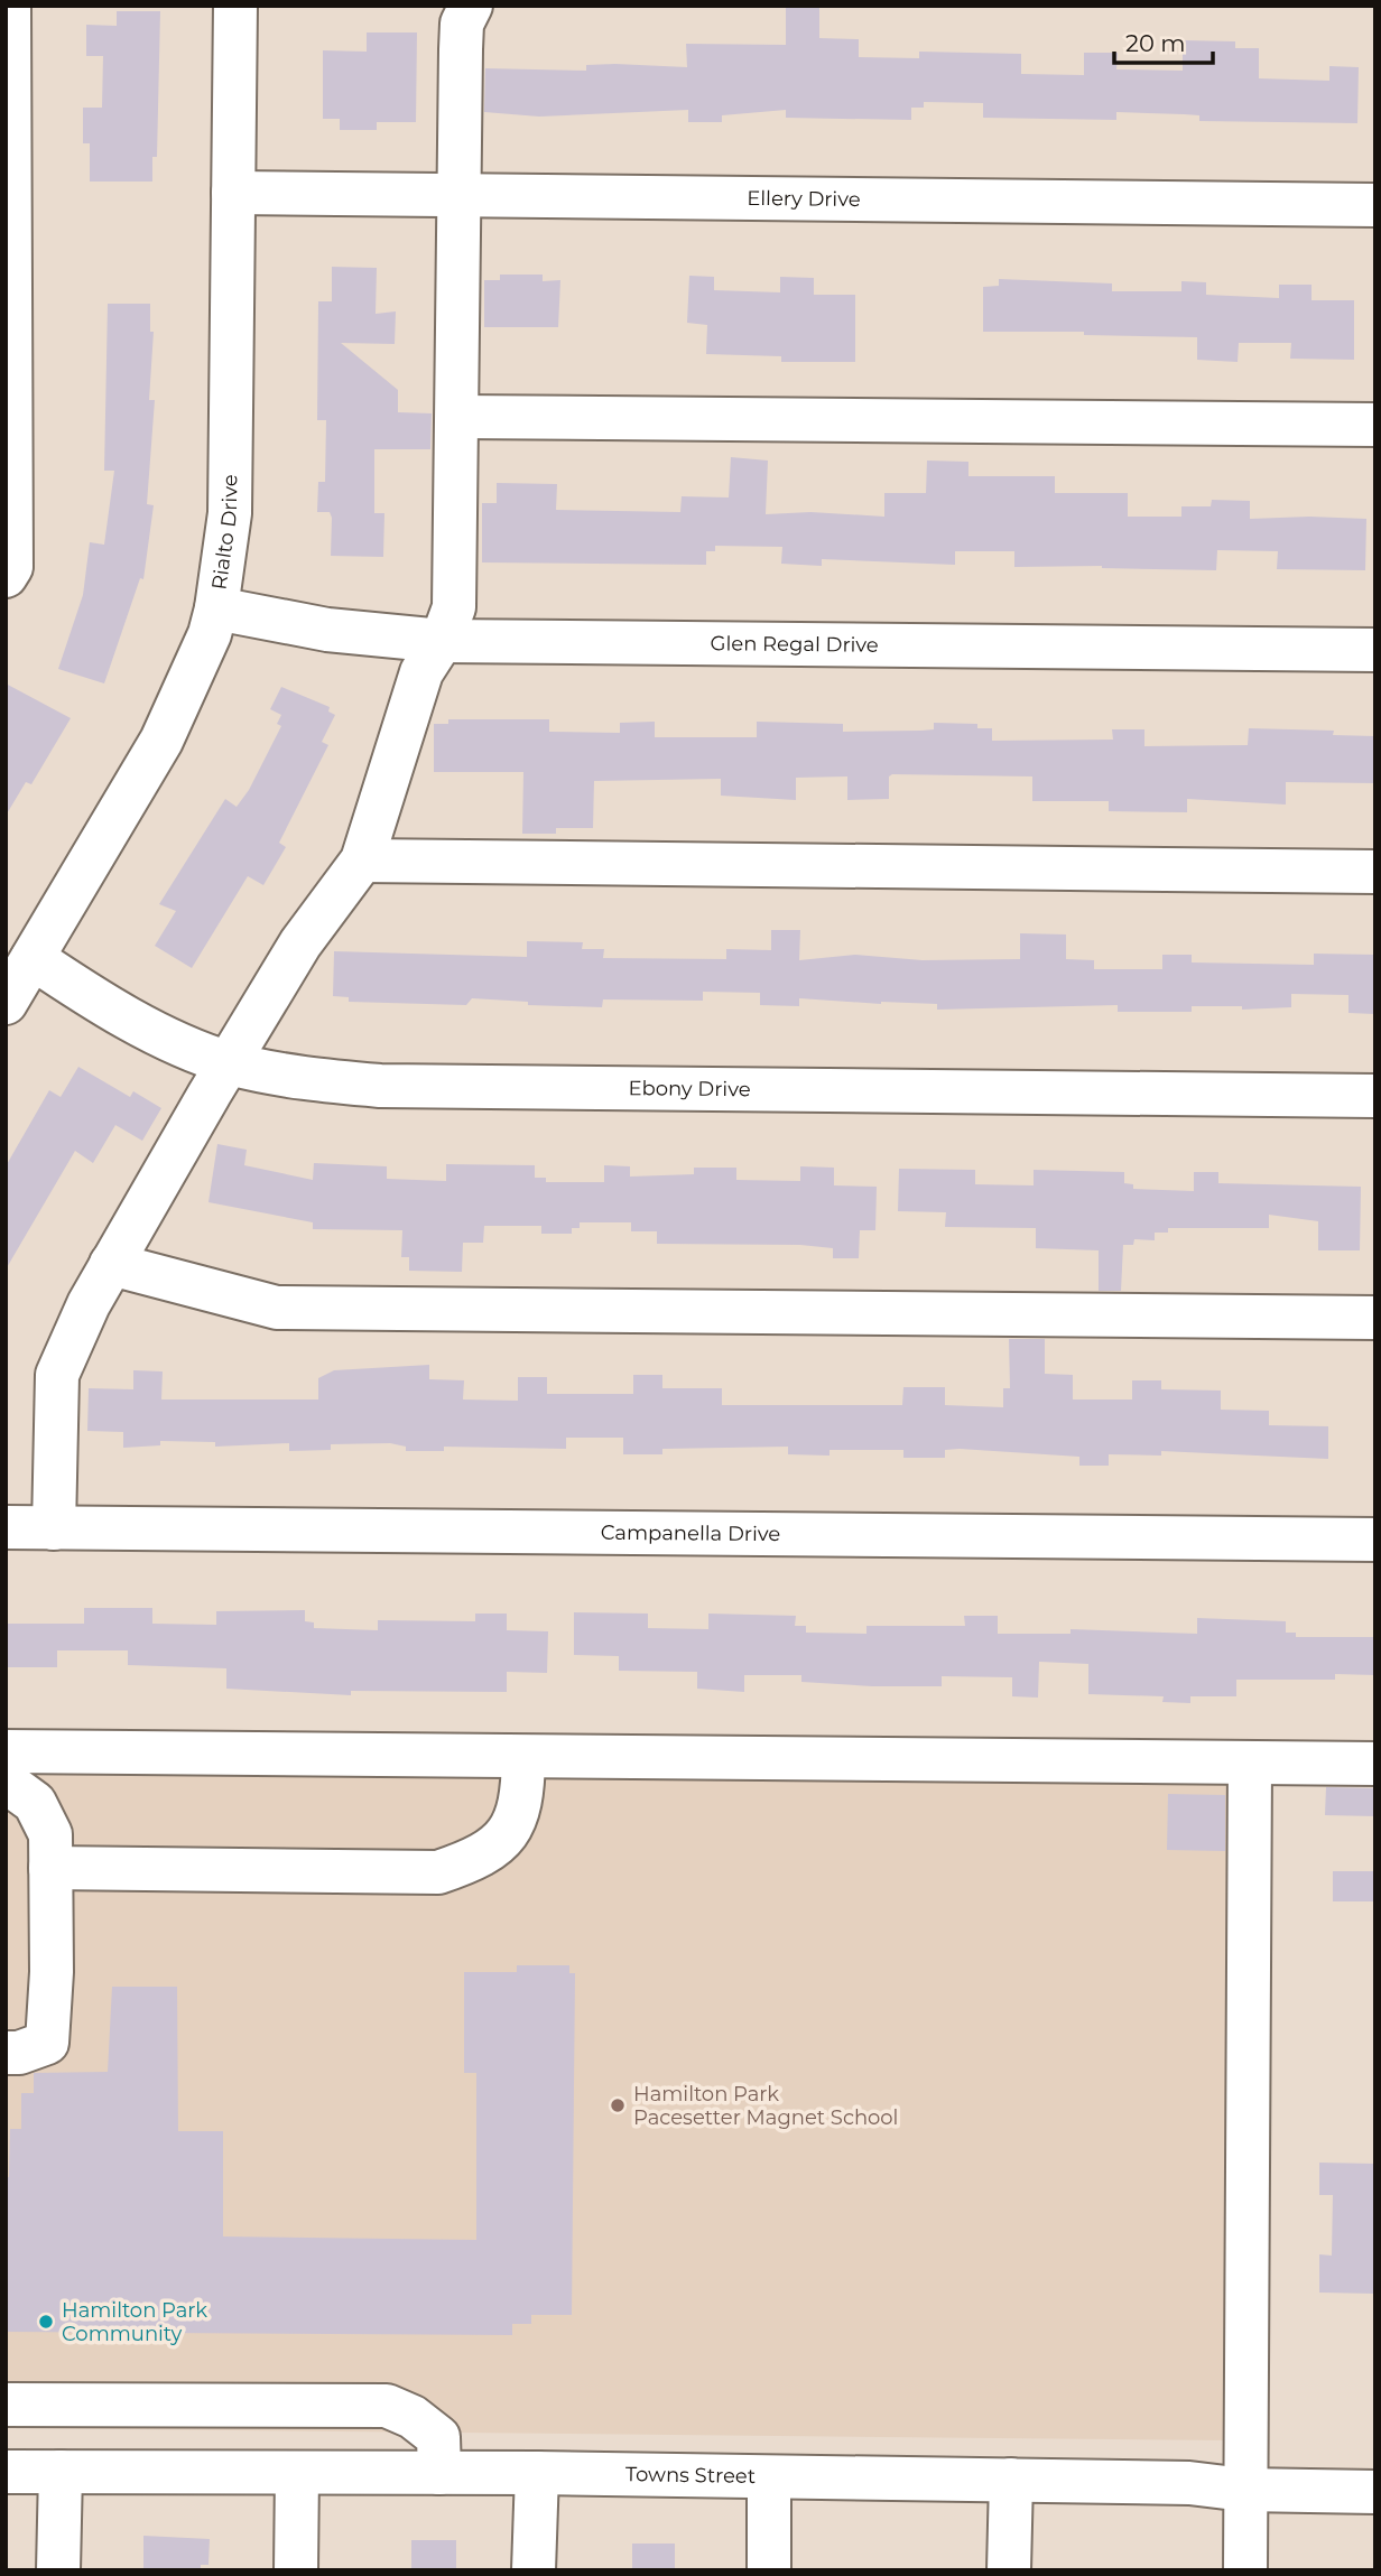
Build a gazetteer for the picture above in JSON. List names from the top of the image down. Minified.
{"streets":{"street":["Ellery Drive","Rialto Drive","Glen Regal Drive","Ebony Drive","Campanella Drive","Towns Street"]},"crossings":[["Ellery Drive","Rialto Drive"],["Rialto Drive","Glen Regal Drive"],["Rialto Drive","Ebony Drive"]],"places":["Hamilton Park Pacesetter Magnet School","Hamilton Park Community"],"scale_bar":"20 m"}
